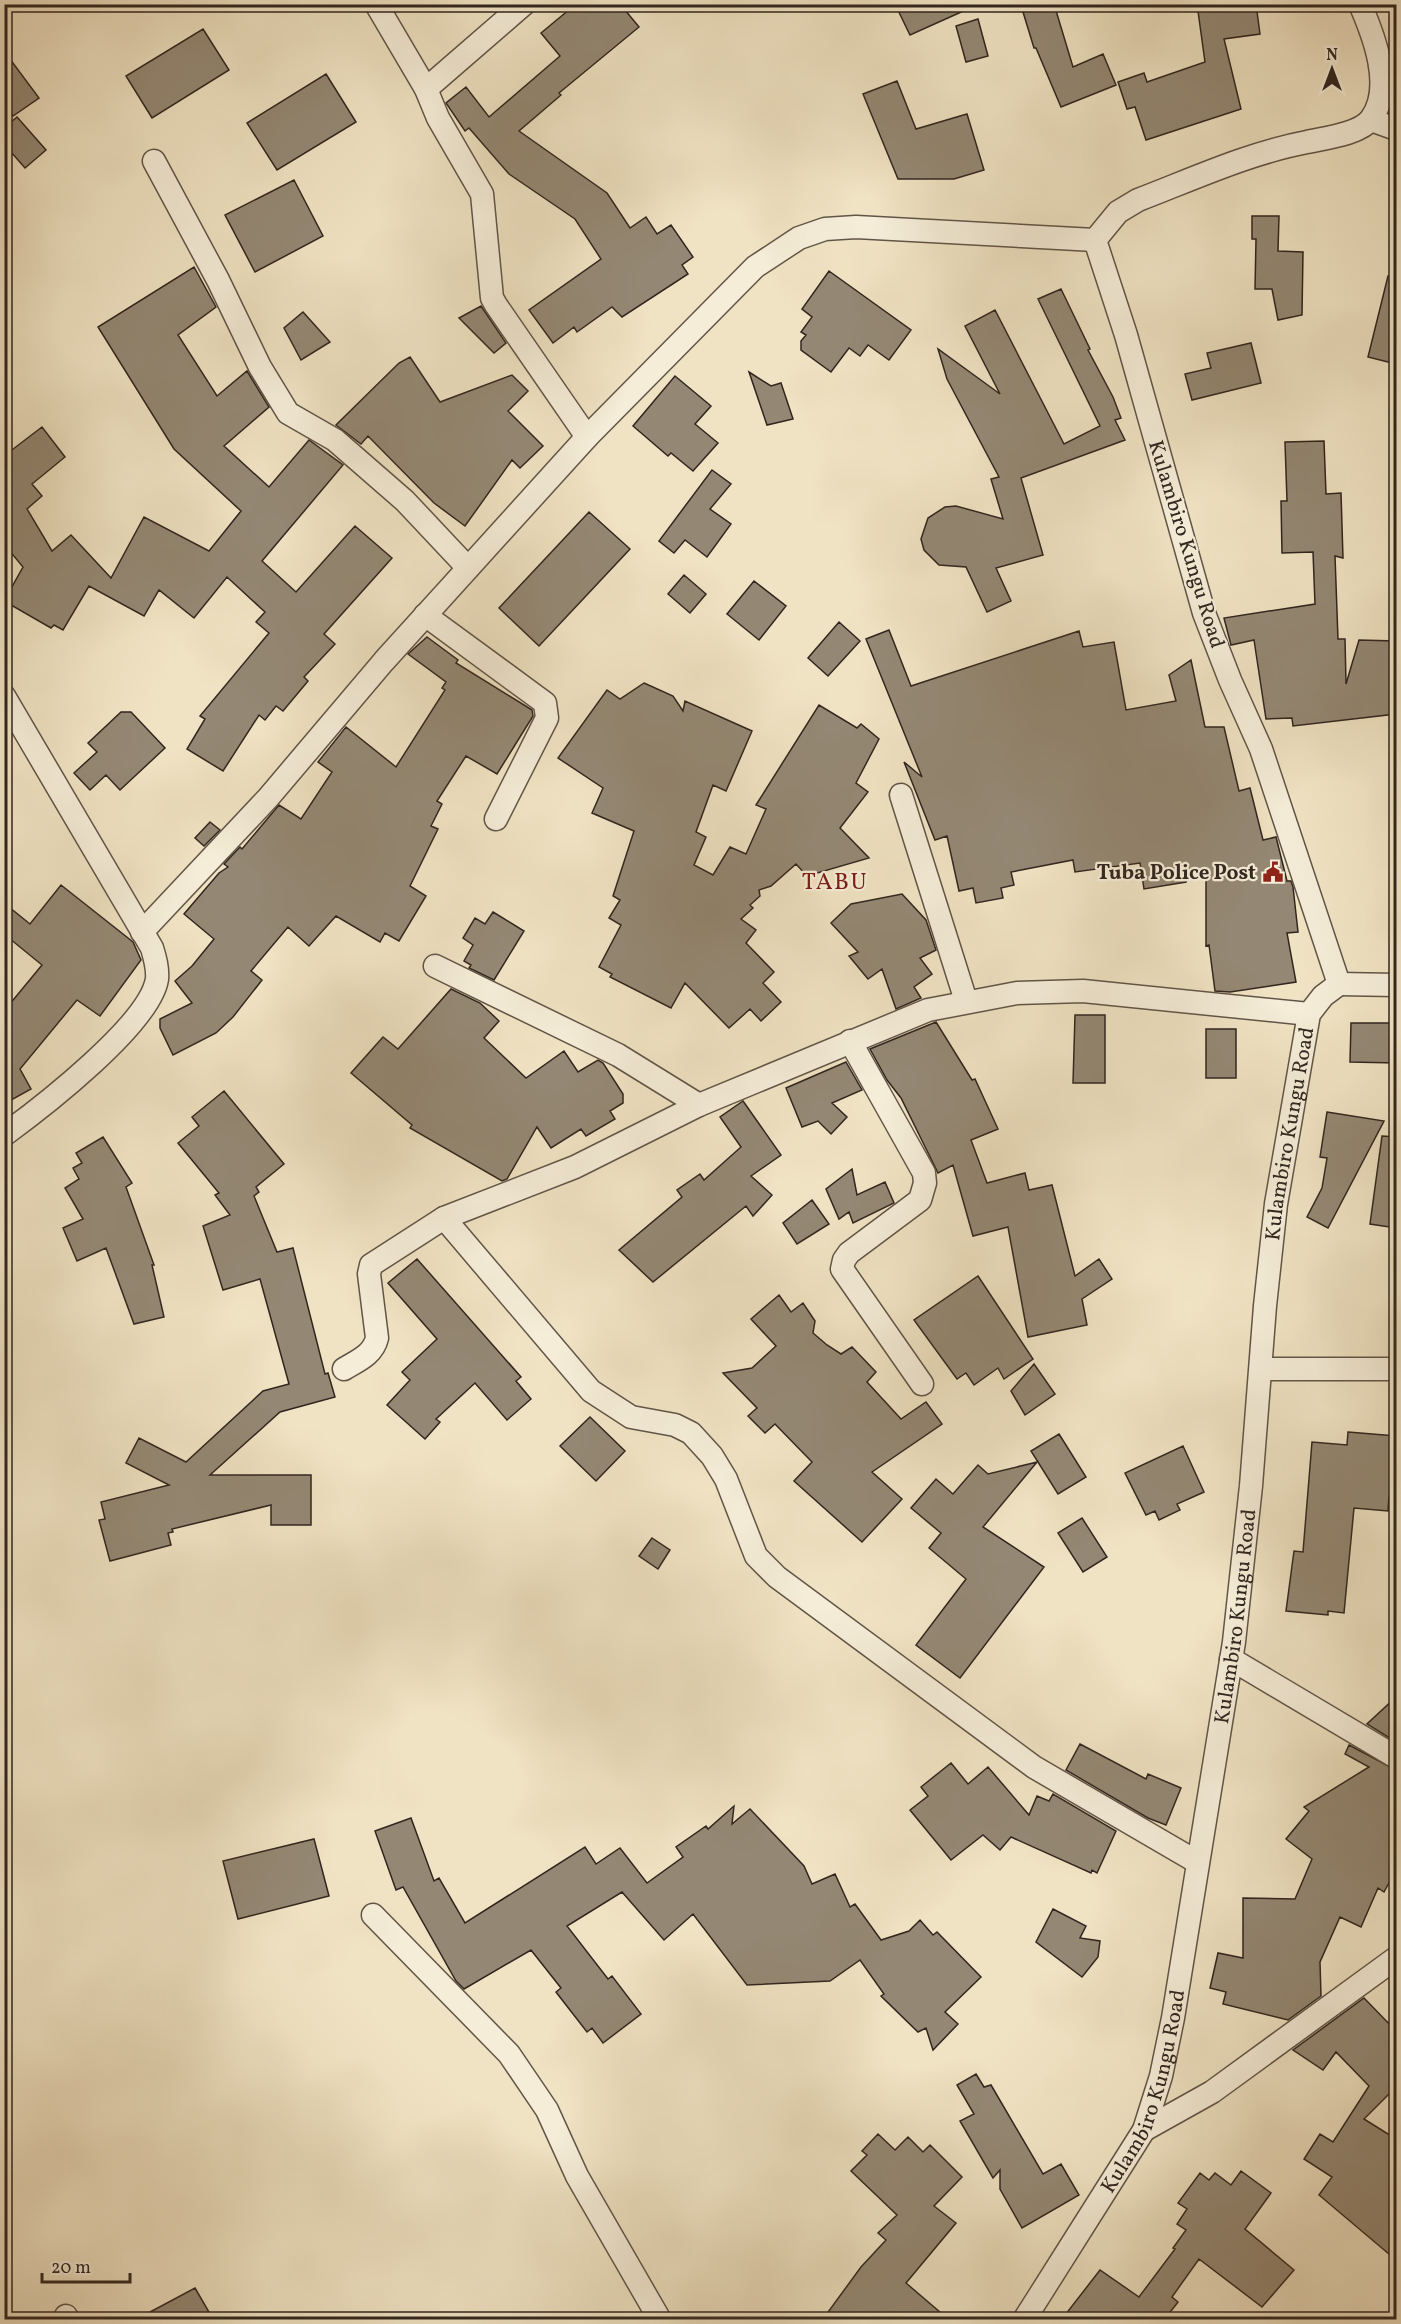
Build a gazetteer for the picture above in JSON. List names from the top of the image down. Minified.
{"streets":{"street":["Kulambiro Kungu Road"]},"districts":["TABU"],"places":{"public building":["Tuba Police Post"]},"scale_bar":"20 m","north":"top"}
